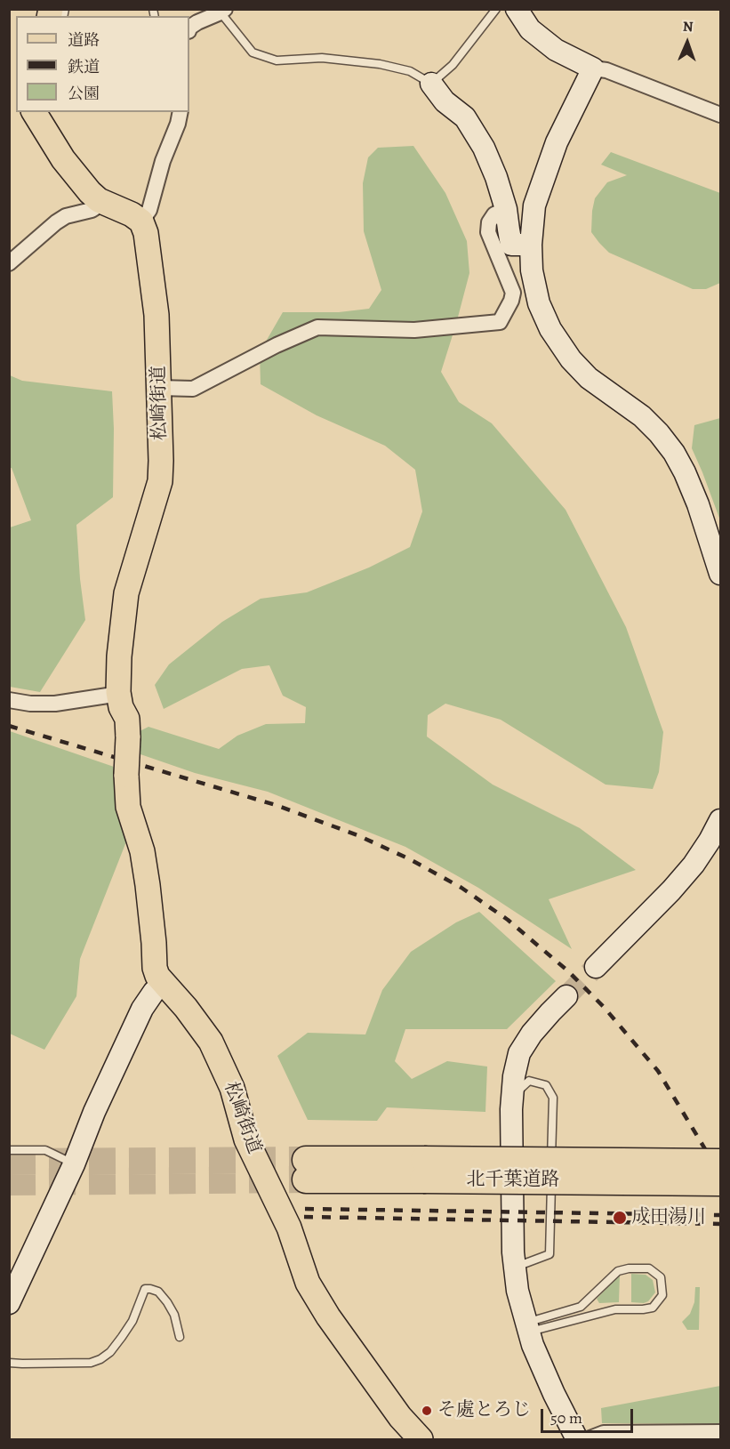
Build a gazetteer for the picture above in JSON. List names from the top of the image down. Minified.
{"streets":{"highway":["北千葉道路"],"main road":["松崎街道"]},"places":["成田湯川","そ處とろじ"],"legend":["道路","鉄道","公園"],"scale_bar":"50 m","north":"top"}
